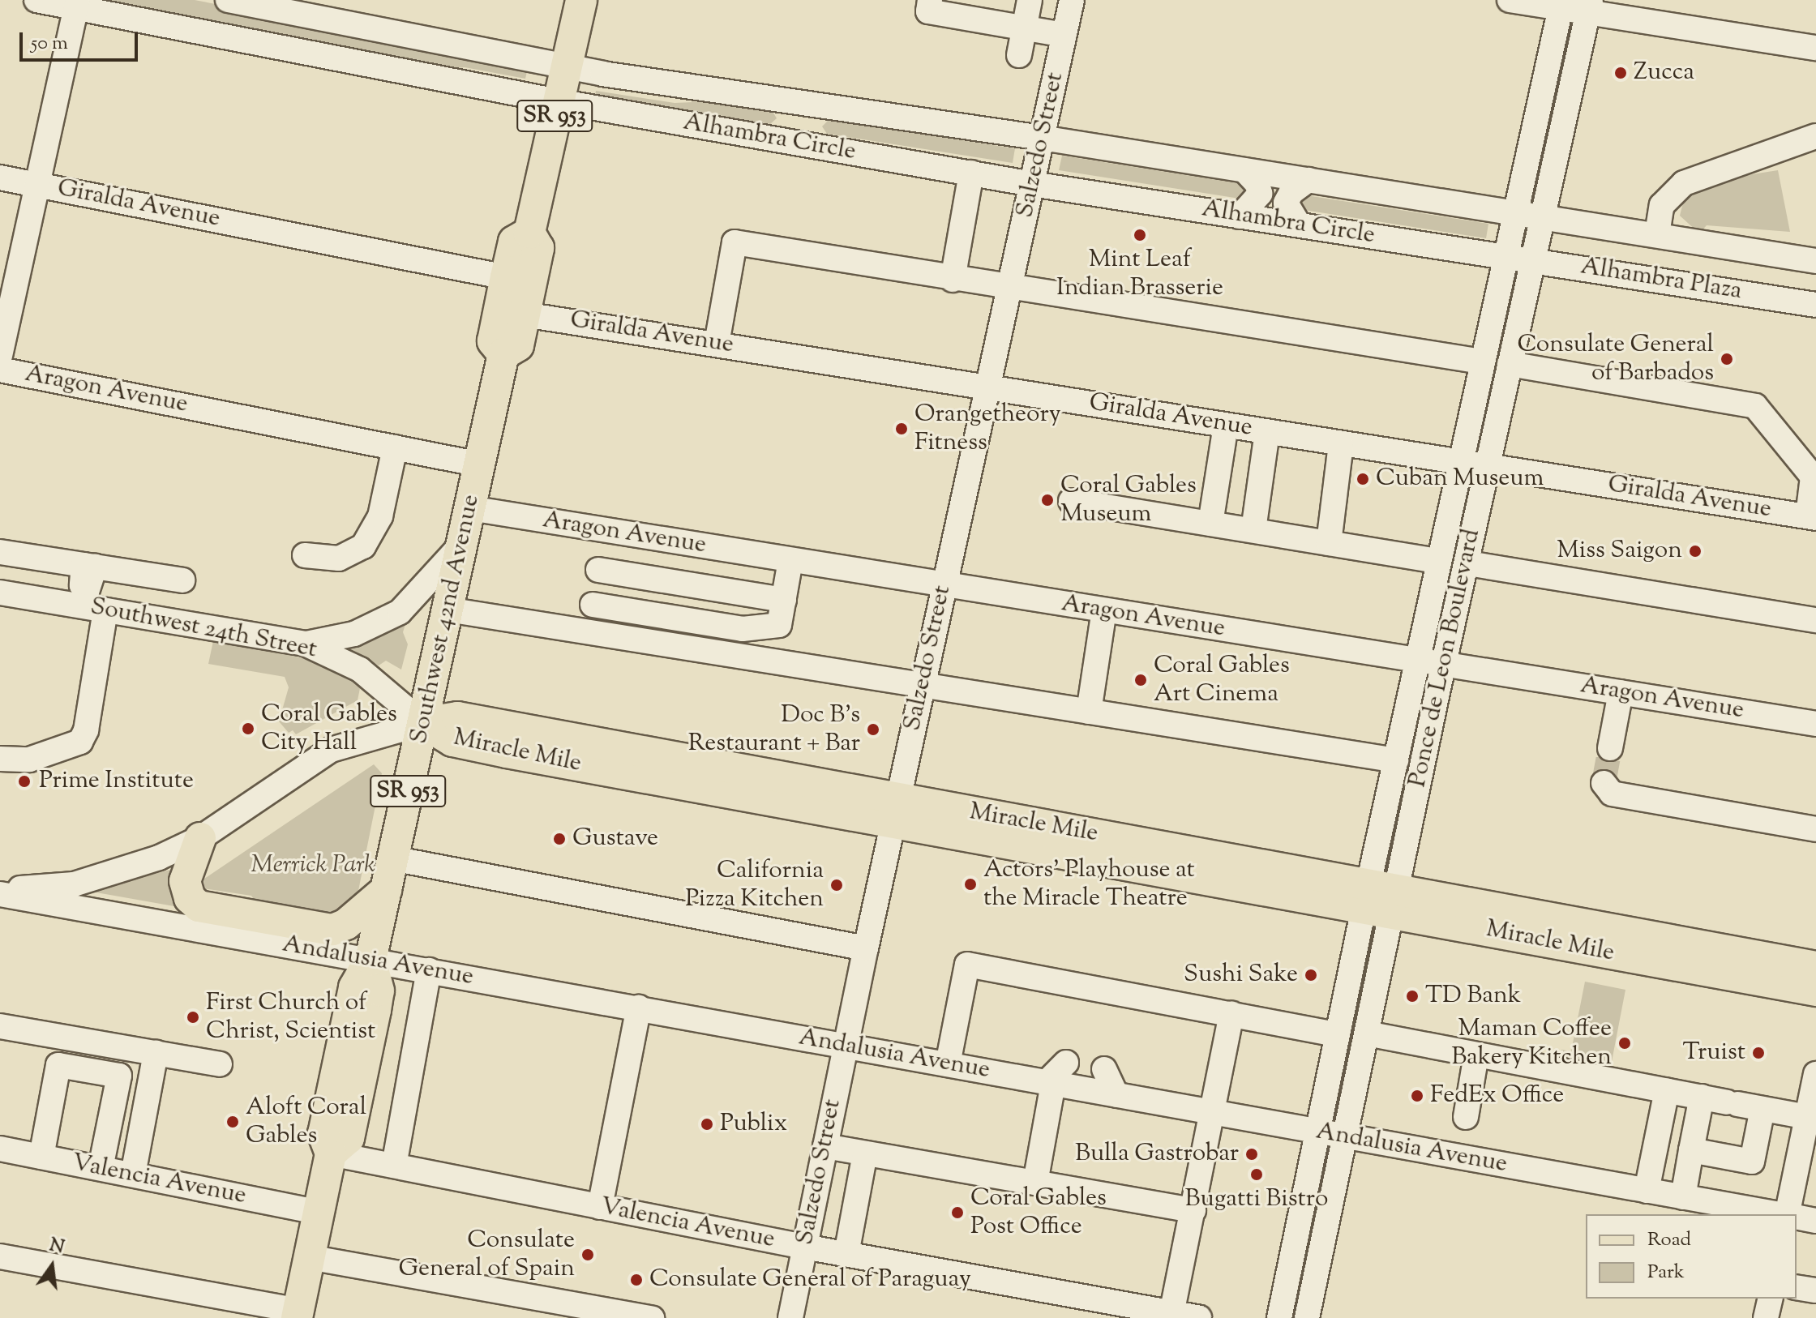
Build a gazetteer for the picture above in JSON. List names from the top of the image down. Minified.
{"streets":{"main road":["SR 953","Southwest 42nd Avenue","Miracle Mile"],"street":["Alhambra Circle","Salzedo Street","Giralda Avenue","Alhambra Plaza","Aragon Avenue","Southwest 24th Street","Ponce de Leon Boulevard","Andalusia Avenue","Valencia Avenue"]},"crossings":[["Alhambra Circle","Salzedo Street"],["Alhambra Circle","Alhambra Plaza"],["Alhambra Circle","Southwest 42nd Avenue"],["Alhambra Circle","Ponce de Leon Boulevard"],["Salzedo Street","Giralda Avenue"],["Salzedo Street","Aragon Avenue"],["Salzedo Street","Miracle Mile"],["Salzedo Street","Andalusia Avenue"],["Salzedo Street","Valencia Avenue"],["Giralda Avenue","Southwest 42nd Avenue"],["Giralda Avenue","Ponce de Leon Boulevard"],["Alhambra Plaza","Ponce de Leon Boulevard"],["Aragon Avenue","Southwest 42nd Avenue"],["Aragon Avenue","Ponce de Leon Boulevard"],["Southwest 42nd Avenue","Southwest 24th Street"],["Southwest 42nd Avenue","Miracle Mile"],["Southwest 42nd Avenue","Andalusia Avenue"],["Southwest 42nd Avenue","Valencia Avenue"],["Southwest 24th Street","Miracle Mile"],["Ponce de Leon Boulevard","Miracle Mile"],["Ponce de Leon Boulevard","Andalusia Avenue"]],"parks":["Merrick Park"],"places":["Zucca","Mint Leaf Indian Brasserie","Consulate General of Barbados","Orangetheory Fitness","Cuban Museum","Coral Gables Museum","Miss Saigon","Coral Gables Art Cinema","Coral Gables City Hall","Doc B's Restaurant + Bar","Prime Institute","Gustave","Actors' Playhouse at the Miracle Theatre","California Pizza Kitchen","Sushi Sake","TD Bank","First Church of Christ, Scientist","Maman Coffee Bakery Kitchen","Truist","FedEx Office","Aloft Coral Gables","Publix","Bulla Gastrobar","Bugatti Bistro","Coral Gables Post Office","Consulate General of Spain","Consulate General of Paraguay"],"legend":["Road","Park"],"scale_bar":"50 m","north":"top"}
